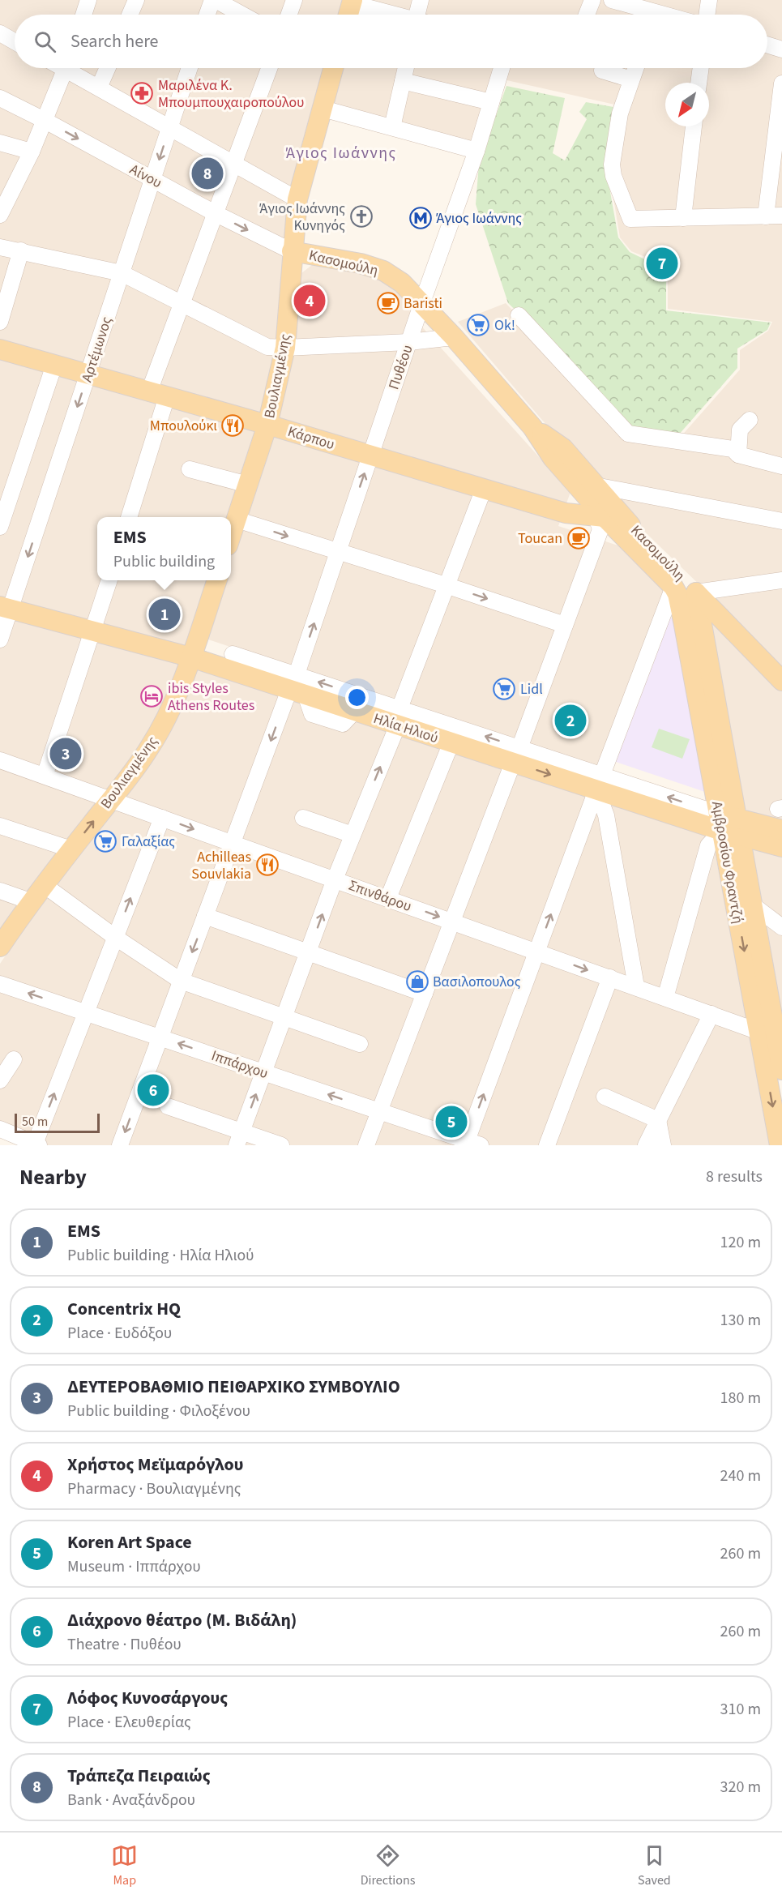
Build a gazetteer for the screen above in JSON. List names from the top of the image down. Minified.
{"streets":{"main road":["Κασομούλη","Βουλιαγμένης","Κάρπου","Ηλία Ηλιού","Αμβροσίου Φραντζή"],"street":["Αίνου","Αρτέμωνος","Πυθέου","Σπινθάρου","Ιππάρχου"]},"crossings":[["Αίνου","Κασομούλη"],["Αίνου","Αρτέμωνος"],["Αίνου","Βουλιαγμένης"],["Κασομούλη","Πυθέου"],["Κασομούλη","Βουλιαγμένης"],["Κασομούλη","Κάρπου"],["Κασομούλη","Αμβροσίου Φραντζή"],["Αρτέμωνος","Κάρπου"],["Αρτέμωνος","Ηλία Ηλιού"],["Πυθέου","Κάρπου"],["Πυθέου","Ηλία Ηλιού"],["Πυθέου","Σπινθάρου"],["Πυθέου","Ιππάρχου"],["Βουλιαγμένης","Κάρπου"],["Βουλιαγμένης","Ηλία Ηλιού"],["Βουλιαγμένης","Σπινθάρου"],["Ηλία Ηλιού","Αμβροσίου Φραντζή"],["Αμβροσίου Φραντζή","Σπινθάρου"]],"districts":["Άγιος Ιωάννης"],"places":{"pharmacy":["Μαριλένα Κ. Μπουμπουχαιροπούλου"],"church":["Άγιος Ιωάννης Κυνηγός"],"metro station":["Άγιος Ιωάννης"],"cafe":["Baristi","Toucan"],"supermarket":["Ok!","Lidl","Γαλαξίας"],"restaurant":["Μπουλούκι","Achilleas Souvlakia"],"hotel":["ibis Styles Athens Routes"],"shop":["Βασιλοπουλος"]},"scale_bar":"50 m","north":"bottom left","page":{"search":"Search here","pins":["8","7","4","1","2","3","6","5"],"popup":["EMS","Public building"],"scale":"50 m","heading":["Nearby","8 results"],"list":[{"mark":"1","name":"EMS","note":"Public building · Ηλία Ηλιού","value":"120 m"},{"mark":"2","name":"Concentrix HQ","note":"Place · Ευδόξου","value":"130 m"},{"mark":"3","name":"ΔΕΥΤΕΡΟΒΑΘΜΙΟ ΠΕΙΘΑΡΧΙΚΟ ΣΥΜΒΟΥΛΙΟ","note":"Public building · Φιλοξένου","value":"180 m"},{"mark":"4","name":"Χρήστος Μεϊμαρόγλου","note":"Pharmacy · Βουλιαγμένης","value":"240 m"},{"mark":"5","name":"Koren Art Space","note":"Museum · Ιππάρχου","value":"260 m"},{"mark":"6","name":"Διάχρονο θέατρο (Μ. Βιδάλη)","note":"Theatre · Πυθέου","value":"260 m"},{"mark":"7","name":"Λόφος Κυνοσάργους","note":"Place · Ελευθερίας","value":"310 m"},{"mark":"8","name":"Τράπεζα Πειραιώς","note":"Bank · Αναξάνδρου","value":"320 m"}],"nav":["Map","Directions","Saved"]}}
